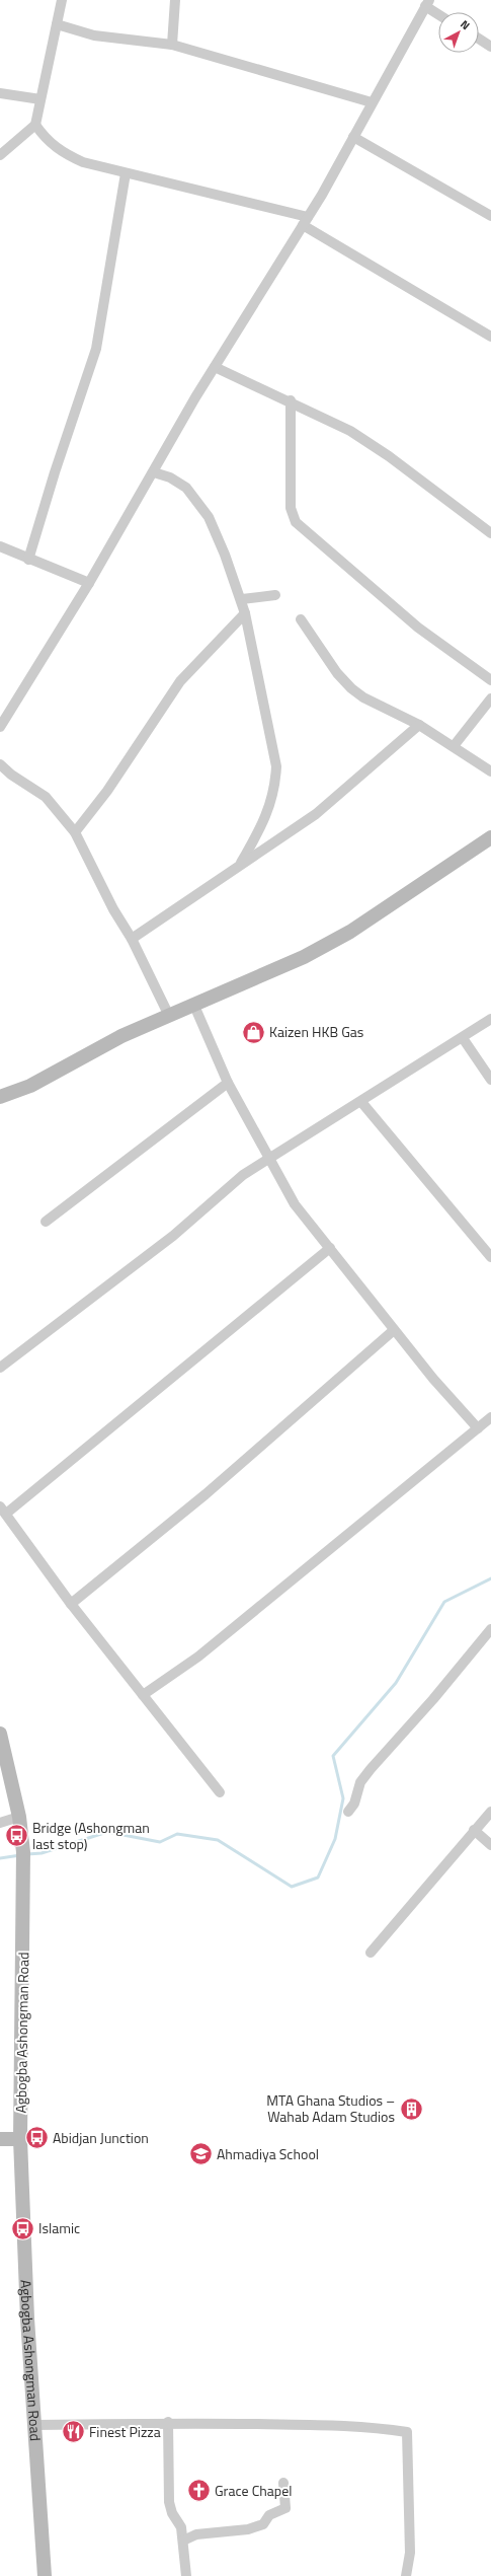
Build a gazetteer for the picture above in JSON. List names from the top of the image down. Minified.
{"streets":{"street":["Agbogba Ashongman Road"]},"places":{"shop":["Kaizen HKB Gas"],"bus stop":["Bridge (Ashongman last stop)","Abidjan Junction","Islamic"],"building":["MTA Ghana Studios – Wahab Adam Studios"],"school or university":["Ahmadiya School"],"restaurant":["Finest Pizza"],"church":["Grace Chapel"]},"north":"top right"}
